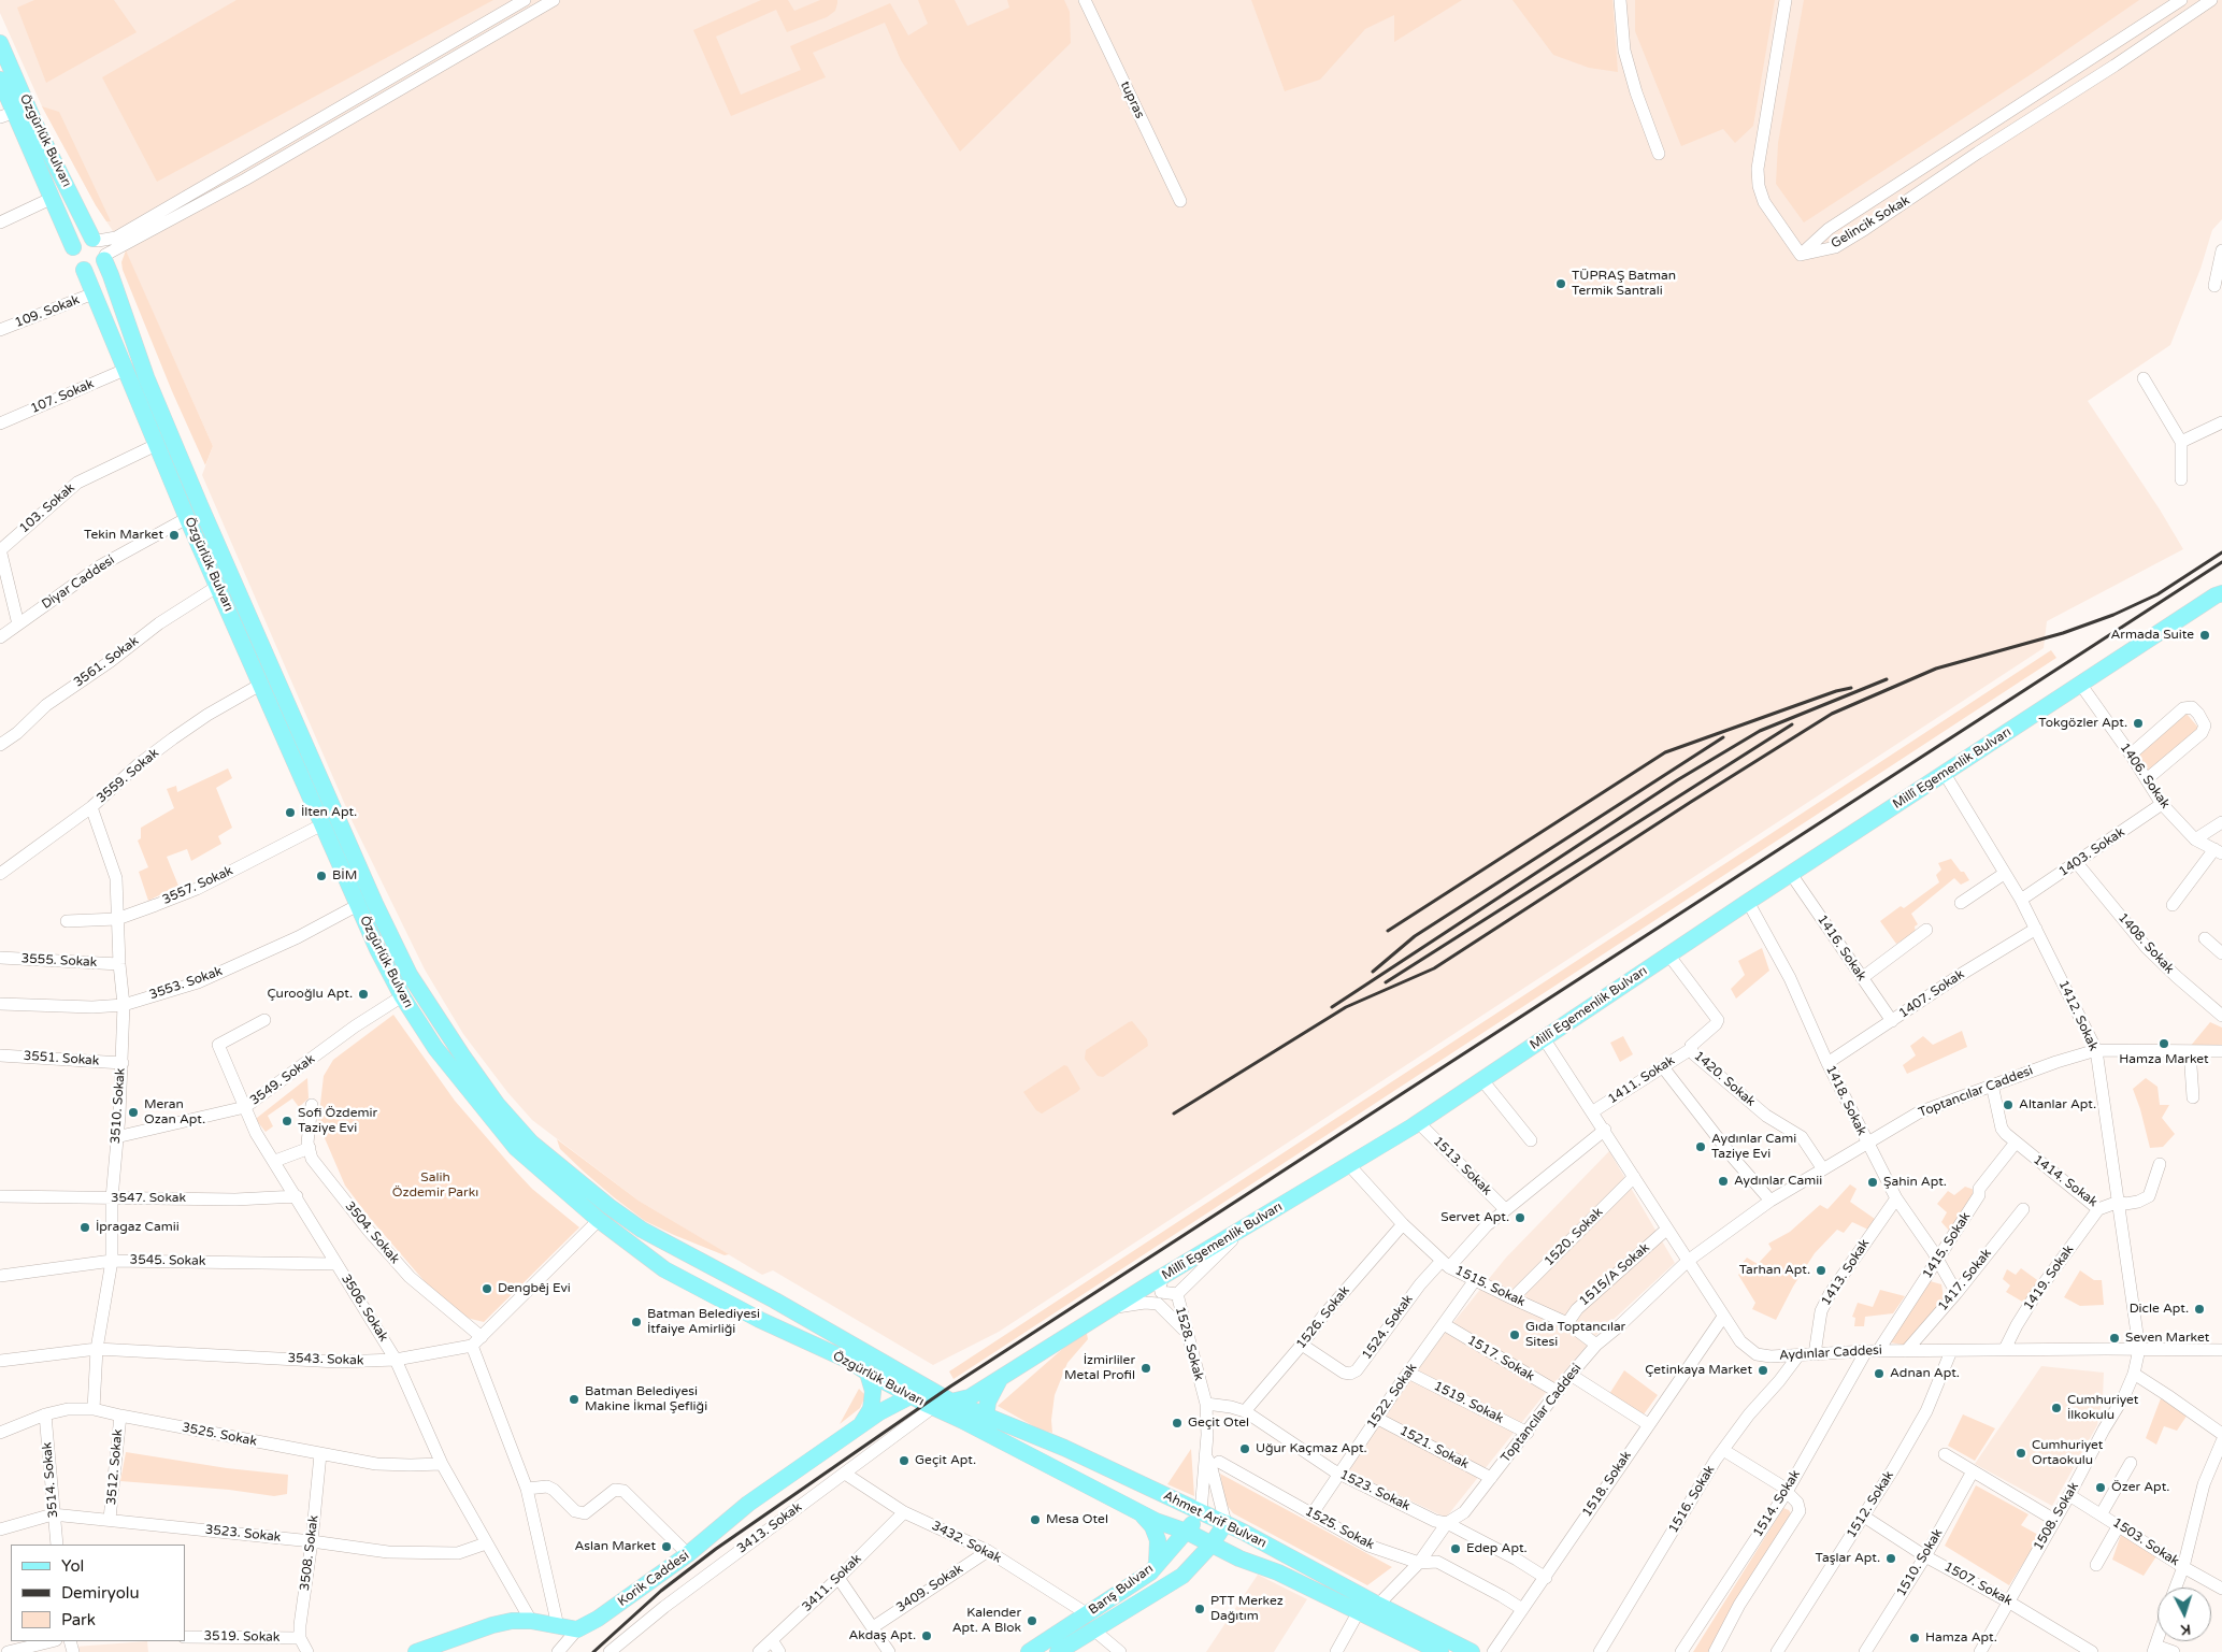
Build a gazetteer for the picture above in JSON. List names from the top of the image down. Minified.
{"streets":{"main road":["Özgürlük Bulvarı","Millî Egemenlik Bulvarı","Ahmet Arif Bulvarı","Korik Caddesi","Barış Bulvarı"],"street":["tupras","Gelincik Sokak","109. Sokak","107. Sokak","103. Sokak","Diyar Caddesi","3561. Sokak","3559. Sokak","1406. Sokak","1403. Sokak","3557. Sokak","1408. Sokak","1416. Sokak","3555. Sokak","3553. Sokak","1407. Sokak","1412. Sokak","3551. Sokak","1420. Sokak","3549. Sokak","1411. Sokak","Toptancılar Caddesi","1418. Sokak","3510. Sokak","1513. Sokak","1414. Sokak","3547. Sokak","3504. Sokak","1520. Sokak","1415. Sokak","3545. Sokak","1413. Sokak","1515/A Sokak","1419. Sokak","1417. Sokak","1515. Sokak","3506. Sokak","1526. Sokak","1524. Sokak","1528. Sokak","Aydınlar Caddesi","1517. Sokak","3543. Sokak","1522. Sokak","1519. Sokak","3525. Sokak","1521. Sokak","3512. Sokak","3514. Sokak","1518. Sokak","1523. Sokak","1516. Sokak","1514. Sokak","1512. Sokak","1508. Sokak","3413. Sokak","1525. Sokak","3523. Sokak","3432. Sokak","1503. Sokak","3508. Sokak","1510. Sokak","3411. Sokak","1507. Sokak","3409. Sokak","3519. Sokak"]},"crossings":[["Özgürlük Bulvarı","109. Sokak"],["Özgürlük Bulvarı","107. Sokak"],["Özgürlük Bulvarı","103. Sokak"],["Özgürlük Bulvarı","Diyar Caddesi"],["Özgürlük Bulvarı","3561. Sokak"],["Özgürlük Bulvarı","Millî Egemenlik Bulvarı"],["Özgürlük Bulvarı","3559. Sokak"],["Özgürlük Bulvarı","3557. Sokak"],["Özgürlük Bulvarı","3553. Sokak"],["Özgürlük Bulvarı","3549. Sokak"],["Özgürlük Bulvarı","Ahmet Arif Bulvarı"],["Özgürlük Bulvarı","3413. Sokak"],["Özgürlük Bulvarı","Korik Caddesi"],["Millî Egemenlik Bulvarı","1406. Sokak"],["Millî Egemenlik Bulvarı","1416. Sokak"],["Millî Egemenlik Bulvarı","1412. Sokak"],["Millî Egemenlik Bulvarı","1420. Sokak"],["Millî Egemenlik Bulvarı","1418. Sokak"],["Millî Egemenlik Bulvarı","1513. Sokak"],["Millî Egemenlik Bulvarı","1515. Sokak"],["Millî Egemenlik Bulvarı","1528. Sokak"],["Millî Egemenlik Bulvarı","Aydınlar Caddesi"],["Millî Egemenlik Bulvarı","Ahmet Arif Bulvarı"],["3559. Sokak","3510. Sokak"],["1406. Sokak","1403. Sokak"],["1403. Sokak","1408. Sokak"],["1403. Sokak","1412. Sokak"],["3557. Sokak","3510. Sokak"],["1416. Sokak","1407. Sokak"],["3555. Sokak","3510. Sokak"],["3553. Sokak","3510. Sokak"],["1407. Sokak","1412. Sokak"],["1407. Sokak","1418. Sokak"],["1412. Sokak","Toptancılar Caddesi"],["1412. Sokak","1414. Sokak"],["1412. Sokak","Aydınlar Caddesi"],["1412. Sokak","1508. Sokak"],["3551. Sokak","3510. Sokak"],["1420. Sokak","1411. Sokak"],["1420. Sokak","Toptancılar Caddesi"],["3549. Sokak","3510. Sokak"],["3549. Sokak","3506. Sokak"],["1411. Sokak","Aydınlar Caddesi"],["Toptancılar Caddesi","1418. Sokak"],["Toptancılar Caddesi","1414. Sokak"],["Toptancılar Caddesi","1515. Sokak"],["Toptancılar Caddesi","Aydınlar Caddesi"],["Toptancılar Caddesi","1517. Sokak"],["Toptancılar Caddesi","1519. Sokak"],["Toptancılar Caddesi","1521. Sokak"],["Toptancılar Caddesi","1523. Sokak"],["Toptancılar Caddesi","Ahmet Arif Bulvarı"],["Toptancılar Caddesi","1525. Sokak"],["1418. Sokak","1415. Sokak"],["1418. Sokak","1413. Sokak"],["1418. Sokak","1417. Sokak"],["3510. Sokak","3547. Sokak"],["3510. Sokak","3545. Sokak"],["3510. Sokak","3543. Sokak"],["3510. Sokak","3525. Sokak"],["1513. Sokak","1524. Sokak"],["1414. Sokak","1415. Sokak"],["1414. Sokak","1419. Sokak"],["3547. Sokak","3506. Sokak"],["3504. Sokak","3543. Sokak"],["1520. Sokak","1515. Sokak"],["1520. Sokak","Aydınlar Caddesi"],["1415. Sokak","Aydınlar Caddesi"],["1415. Sokak","1514. Sokak"],["3545. Sokak","3506. Sokak"],["1413. Sokak","Aydınlar Caddesi"],["1515/A Sokak","1515. Sokak"],["1515/A Sokak","Aydınlar Caddesi"],["1419. Sokak","Aydınlar Caddesi"],["1417. Sokak","Aydınlar Caddesi"],["1515. Sokak","1526. Sokak"],["1515. Sokak","1524. Sokak"],["1515. Sokak","1522. Sokak"],["3506. Sokak","3543. Sokak"],["3506. Sokak","3525. Sokak"],["3506. Sokak","3523. Sokak"],["1526. Sokak","1524. Sokak"],["1526. Sokak","1523. Sokak"],["1524. Sokak","Aydınlar Caddesi"],["1528. Sokak","1523. Sokak"],["1528. Sokak","Ahmet Arif Bulvarı"],["1528. Sokak","Barış Bulvarı"],["Aydınlar Caddesi","1518. Sokak"],["Aydınlar Caddesi","1516. Sokak"],["Aydınlar Caddesi","1514. Sokak"],["Aydınlar Caddesi","1512. Sokak"],["Aydınlar Caddesi","1508. Sokak"],["1517. Sokak","1522. Sokak"],["1522. Sokak","1519. Sokak"],["1522. Sokak","1521. Sokak"],["1522. Sokak","1523. Sokak"],["1522. Sokak","1525. Sokak"],["3525. Sokak","3512. Sokak"],["3525. Sokak","3514. Sokak"],["3525. Sokak","3508. Sokak"],["3512. Sokak","3523. Sokak"],["3514. Sokak","3523. Sokak"],["1518. Sokak","1523. Sokak"],["1518. Sokak","1525. Sokak"],["1512. Sokak","1507. Sokak"],["1508. Sokak","1503. Sokak"],["1508. Sokak","1507. Sokak"],["Ahmet Arif Bulvarı","Barış Bulvarı"],["3413. Sokak","3432. Sokak"],["3523. Sokak","3508. Sokak"],["3432. Sokak","3411. Sokak"],["3432. Sokak","3409. Sokak"],["3432. Sokak","Barış Bulvarı"],["3508. Sokak","3519. Sokak"],["1510. Sokak","1507. Sokak"]],"parks":["Salih Özdemir Parkı"],"places":["TÜPRAŞ Batman Termik Santrali","Tekin Market","Armada Suite","Tokgözler Apt.","İlten Apt.","BİM","Çurooğlu Apt.","Hamza Market","Altanlar Apt.","Meran Ozan Apt.","Sofi Özdemir Taziye Evi","Aydınlar Cami Taziye Evi","Aydınlar Camii","Şahin Apt.","Servet Apt.","İpragaz Camii","Tarhan Apt.","Dengbêj Evi","Dicle Apt.","Batman Belediyesi İtfaiye Amirliği","Gıda Toptancılar Sitesi","Seven Market","İzmirliler Metal Profil","Çetinkaya Market","Adnan Apt.","Batman Belediyesi Makine İkmal Şefliği","Cumhuriyet İlkokulu","Geçit Otel","Uğur Kaçmaz Apt.","Cumhuriyet Ortaokulu","Geçit Apt.","Özer Apt.","Mesa Otel","Aslan Market","Edep Apt.","Taşlar Apt.","PTT Merkez Dağıtım","Kalender Apt. A Blok","Akdaş Apt.","Hamza Apt."],"legend":["Yol","Demiryolu","Park"],"north":"bottom"}
